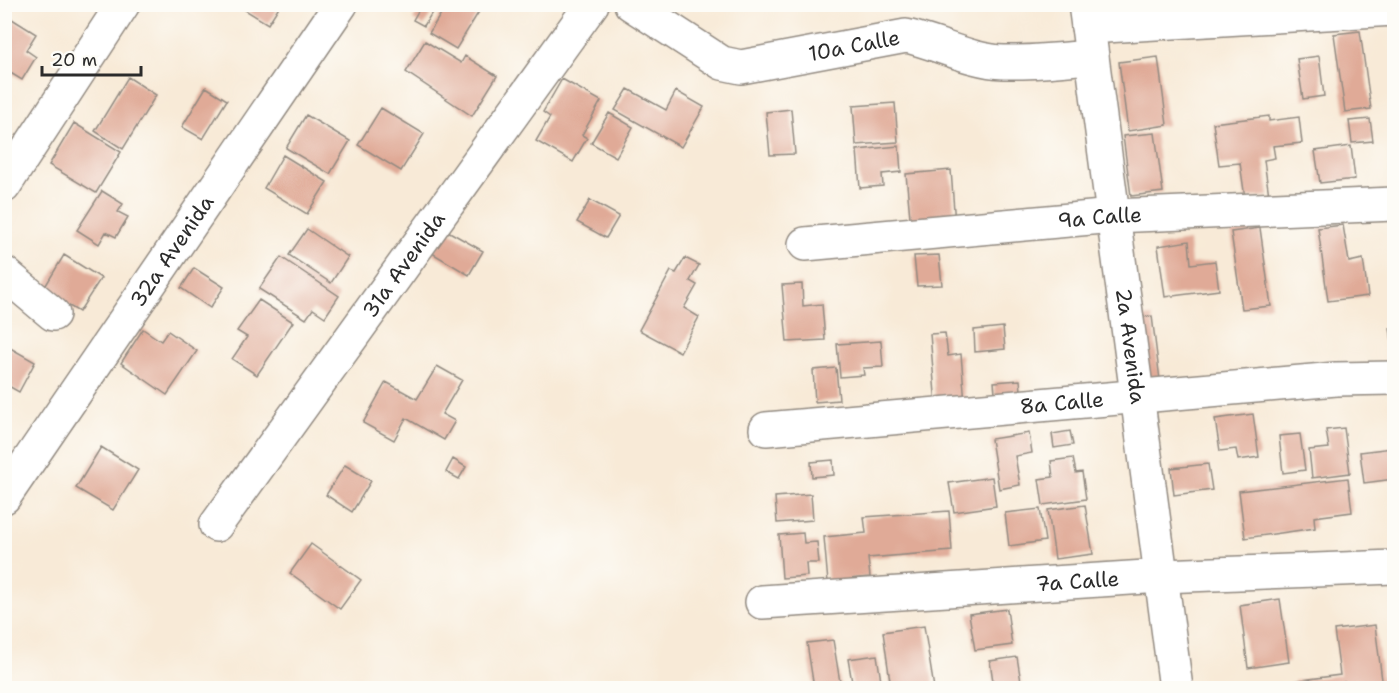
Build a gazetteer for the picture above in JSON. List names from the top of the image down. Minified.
{"streets":{"street":["10a Calle","9a Calle","32a Avenida","31a Avenida","2a Avenida","8a Calle","7a Calle"]},"crossings":[["10a Calle","2a Avenida"],["9a Calle","2a Avenida"],["2a Avenida","8a Calle"],["2a Avenida","7a Calle"]],"scale_bar":"20 m"}
